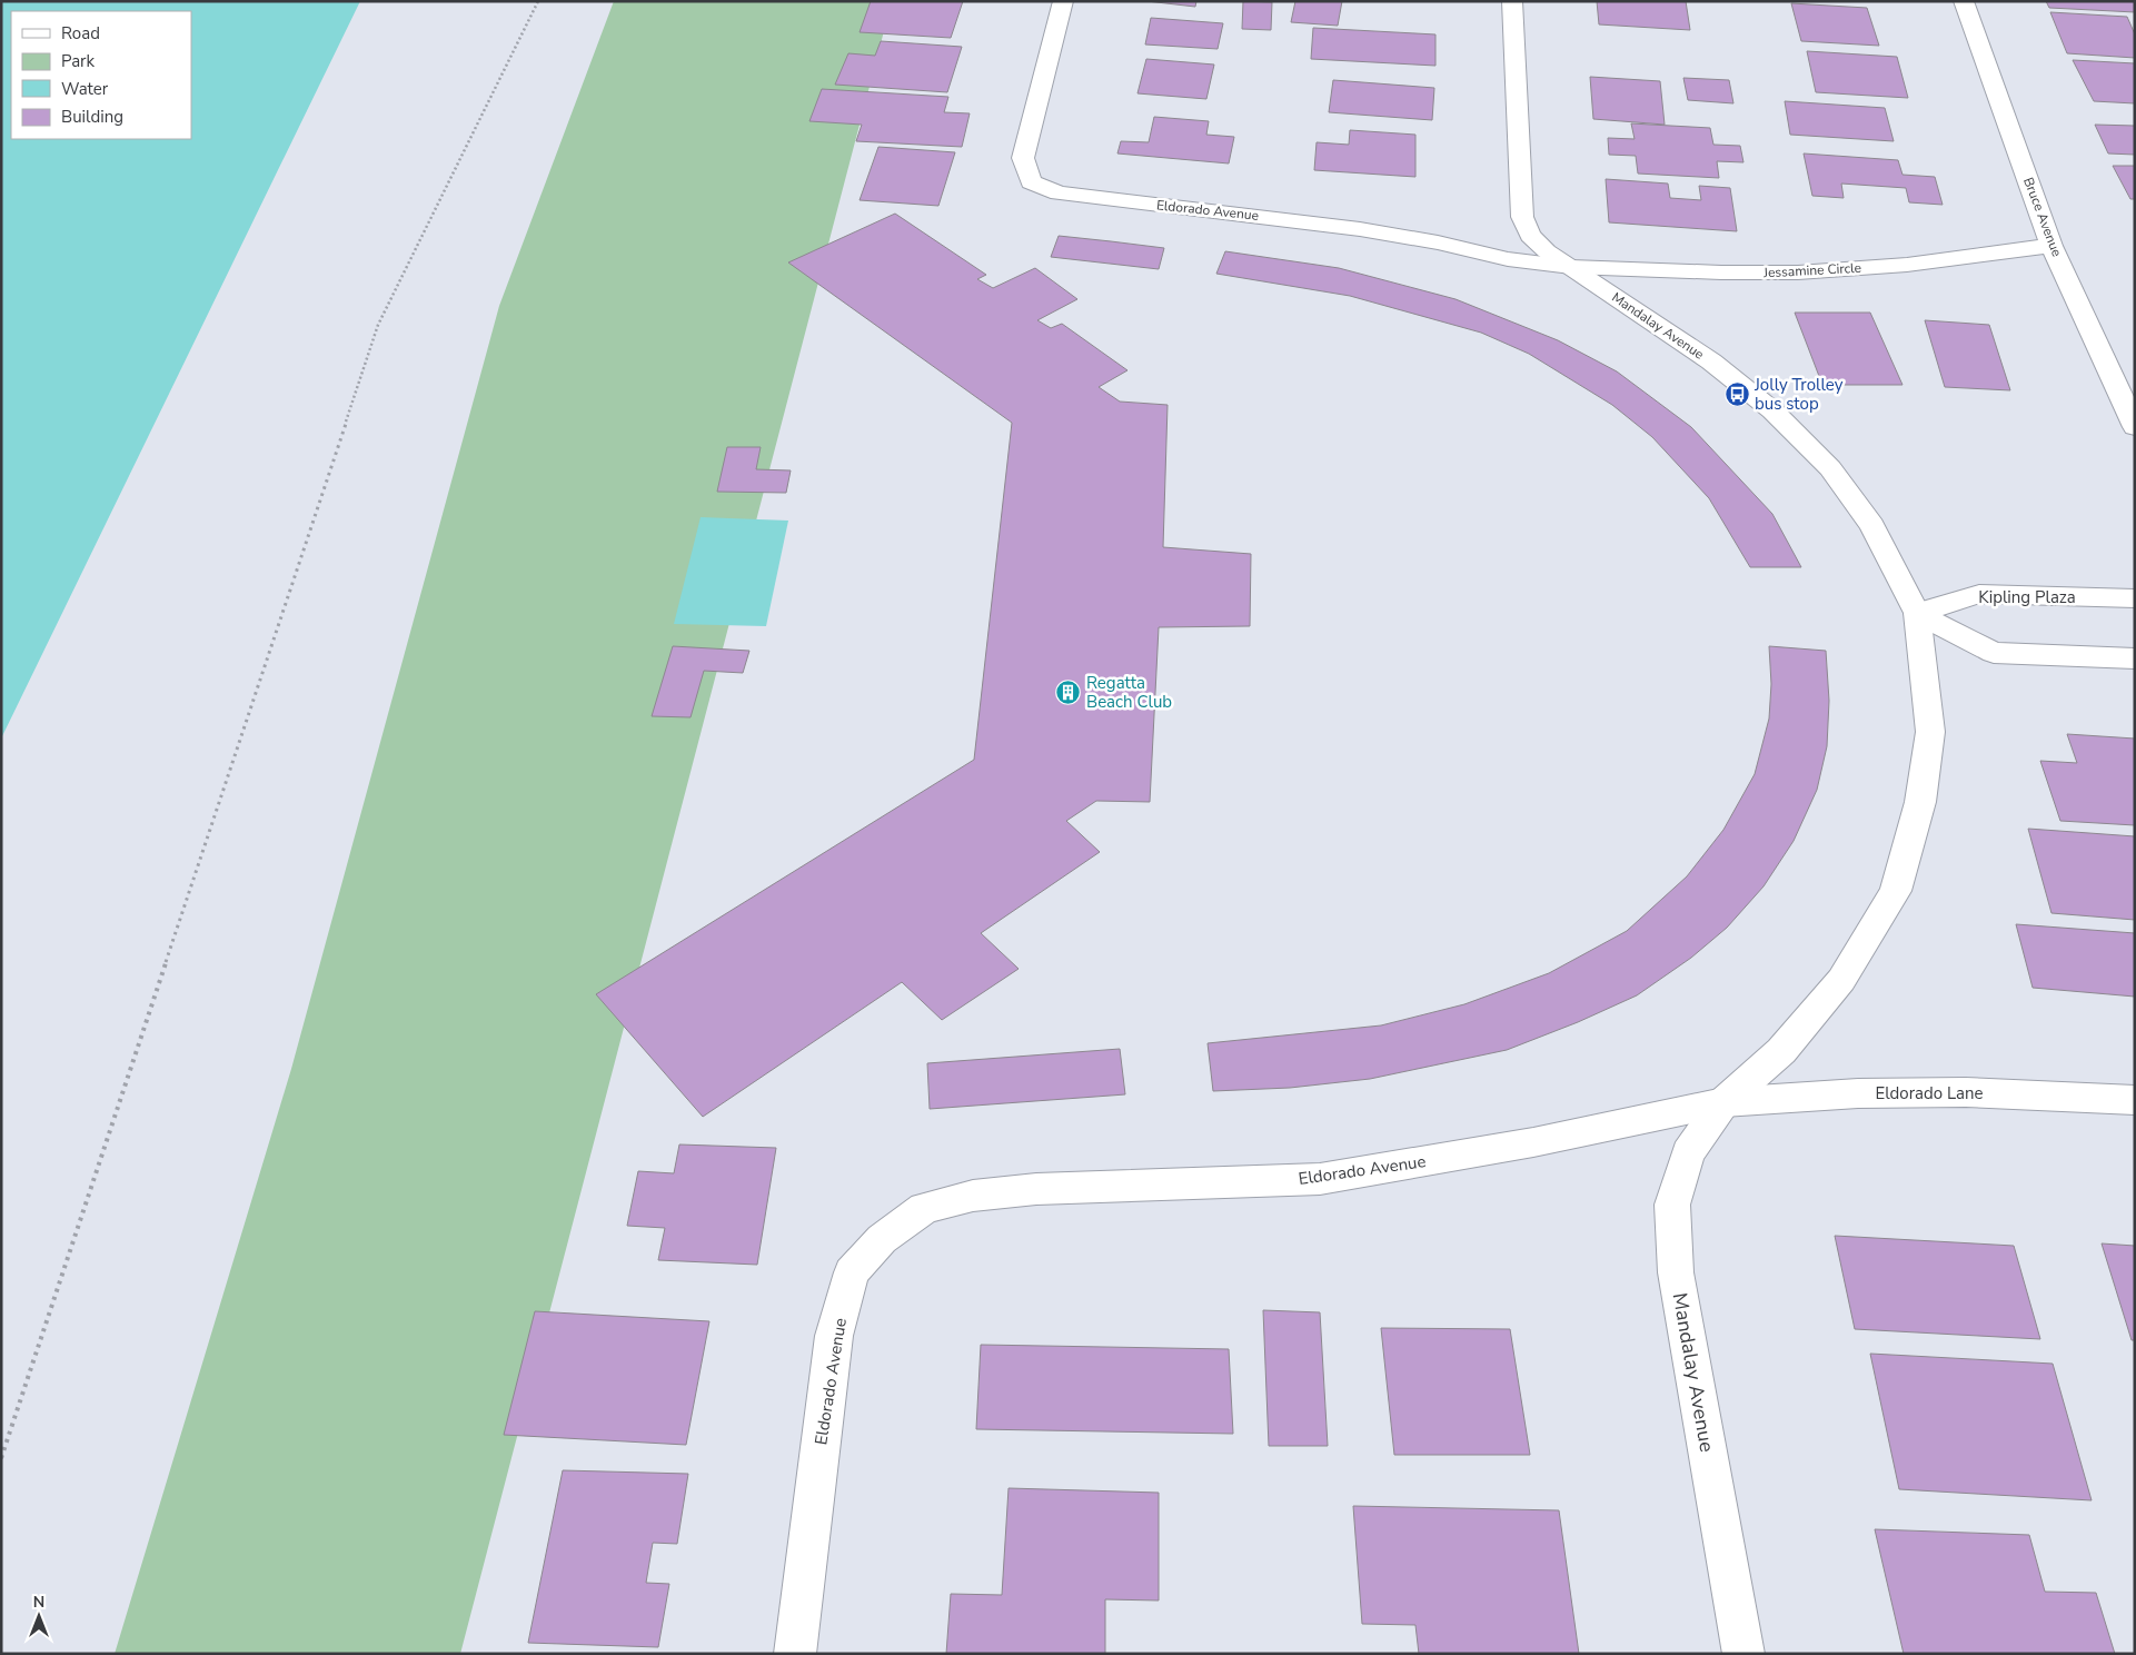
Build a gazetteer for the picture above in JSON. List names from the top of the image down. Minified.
{"streets":{"street":["Eldorado Avenue","Bruce Avenue","Jessamine Circle","Mandalay Avenue","Kipling Plaza","Eldorado Lane"]},"crossings":[["Eldorado Avenue","Jessamine Circle"],["Eldorado Avenue","Mandalay Avenue"],["Eldorado Avenue","Kipling Plaza"],["Eldorado Avenue","Eldorado Lane"],["Bruce Avenue","Jessamine Circle"],["Jessamine Circle","Mandalay Avenue"],["Mandalay Avenue","Kipling Plaza"],["Mandalay Avenue","Eldorado Lane"]],"places":{"bus stop":["Jolly Trolley bus stop"],"building":["Regatta Beach Club"]},"legend":["Road","Park","Water","Building"],"north":"top"}
